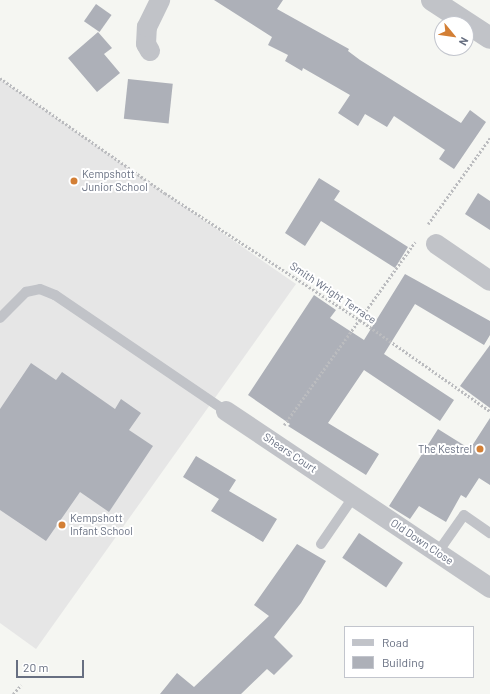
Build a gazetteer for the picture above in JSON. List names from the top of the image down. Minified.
{"streets":{"street":["Shears Court","Old Down Close"],"path":["Smith Wright Terrace"]},"crossings":[["Shears Court","Old Down Close"]],"places":["Kempshott Junior School","The Kestrel","Kempshott Infant School"],"legend":["Road","Building"],"scale_bar":"20 m","north":"bottom right"}
